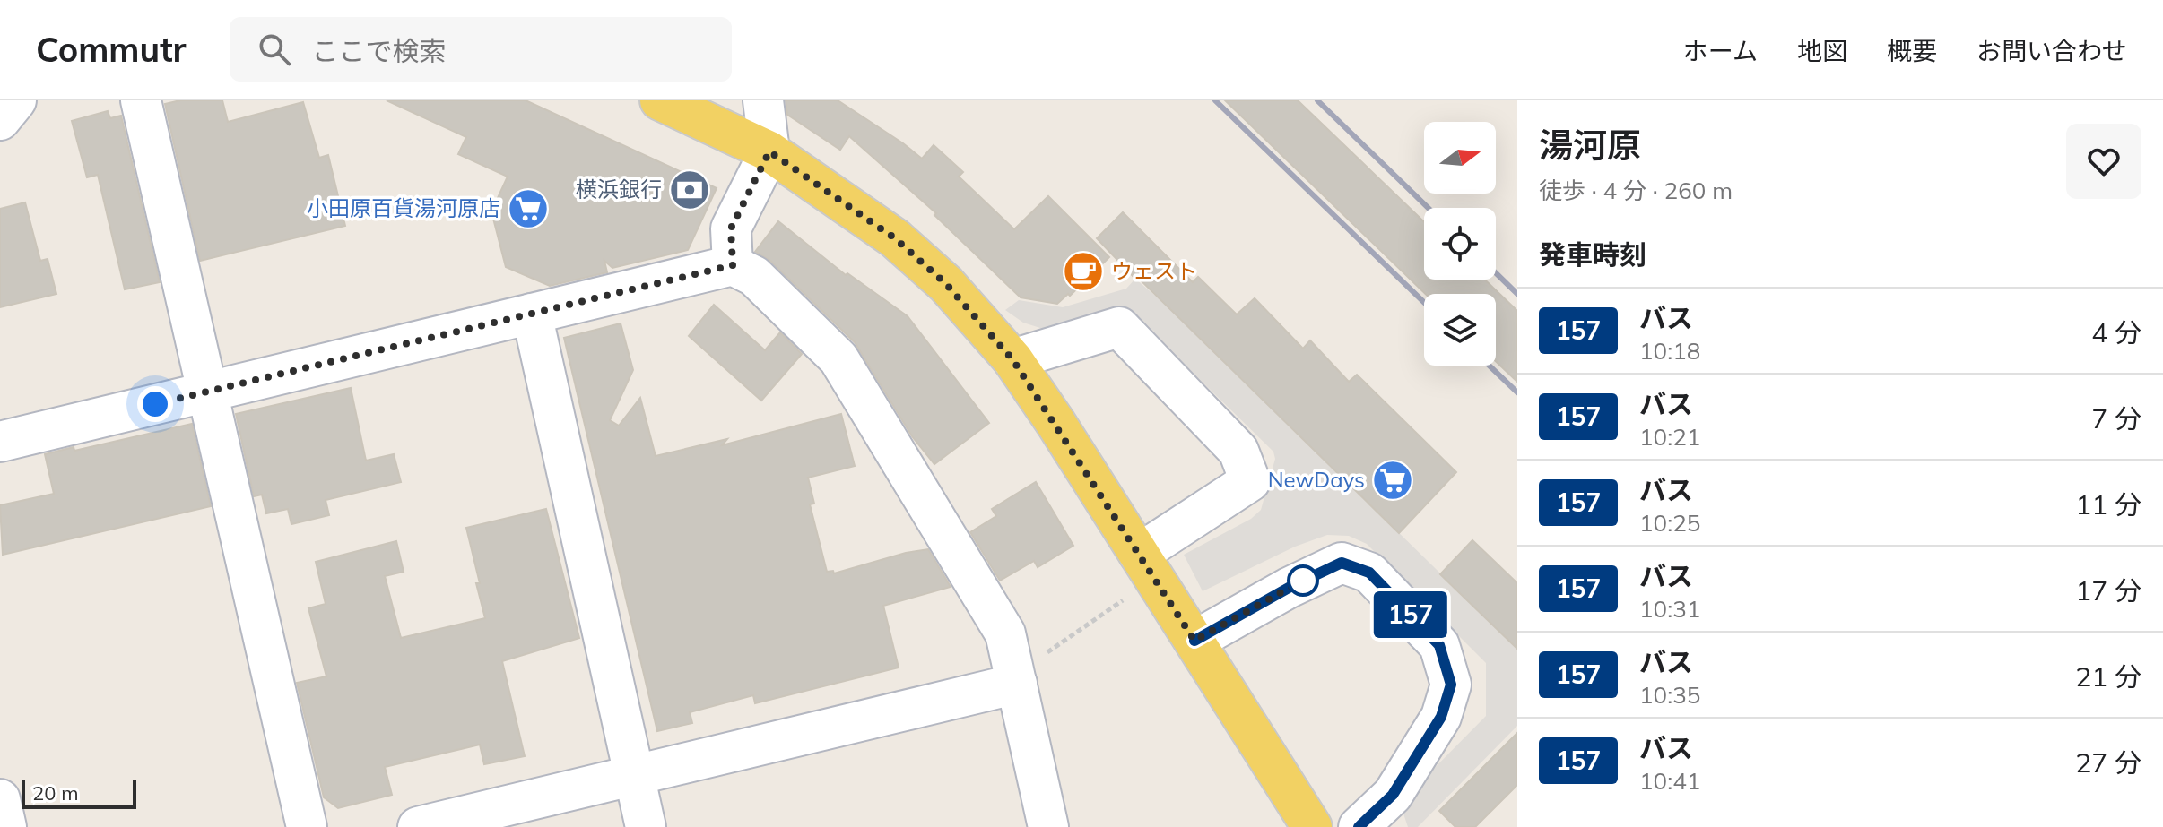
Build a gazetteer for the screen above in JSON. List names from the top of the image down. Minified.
{"places":{"bank":["横浜銀行"],"supermarket":["小田原百貨湯河原店","NewDays"],"cafe":["ウェスト"]},"lines":["bus line 157"],"scale_bar":"20 m","north":"right","page":{"header":"Commutr","search":"ここで検索","nav":["ホーム","地図","概要","お問い合わせ"],"on_map":"157","heading":[["湯河原","徒歩 · 4 分 · 260 m"],"発車時刻"],"list":[{"mark":"157","name":"バス","note":"10:18","value":"4 分"},{"mark":"157","name":"バス","note":"10:21","value":"7 分"},{"mark":"157","name":"バス","note":"10:25","value":"11 分"},{"mark":"157","name":"バス","note":"10:31","value":"17 分"},{"mark":"157","name":"バス","note":"10:35","value":"21 分"},{"mark":"157","name":"バス","note":"10:41","value":"27 分"}],"scale":"20 m"}}
